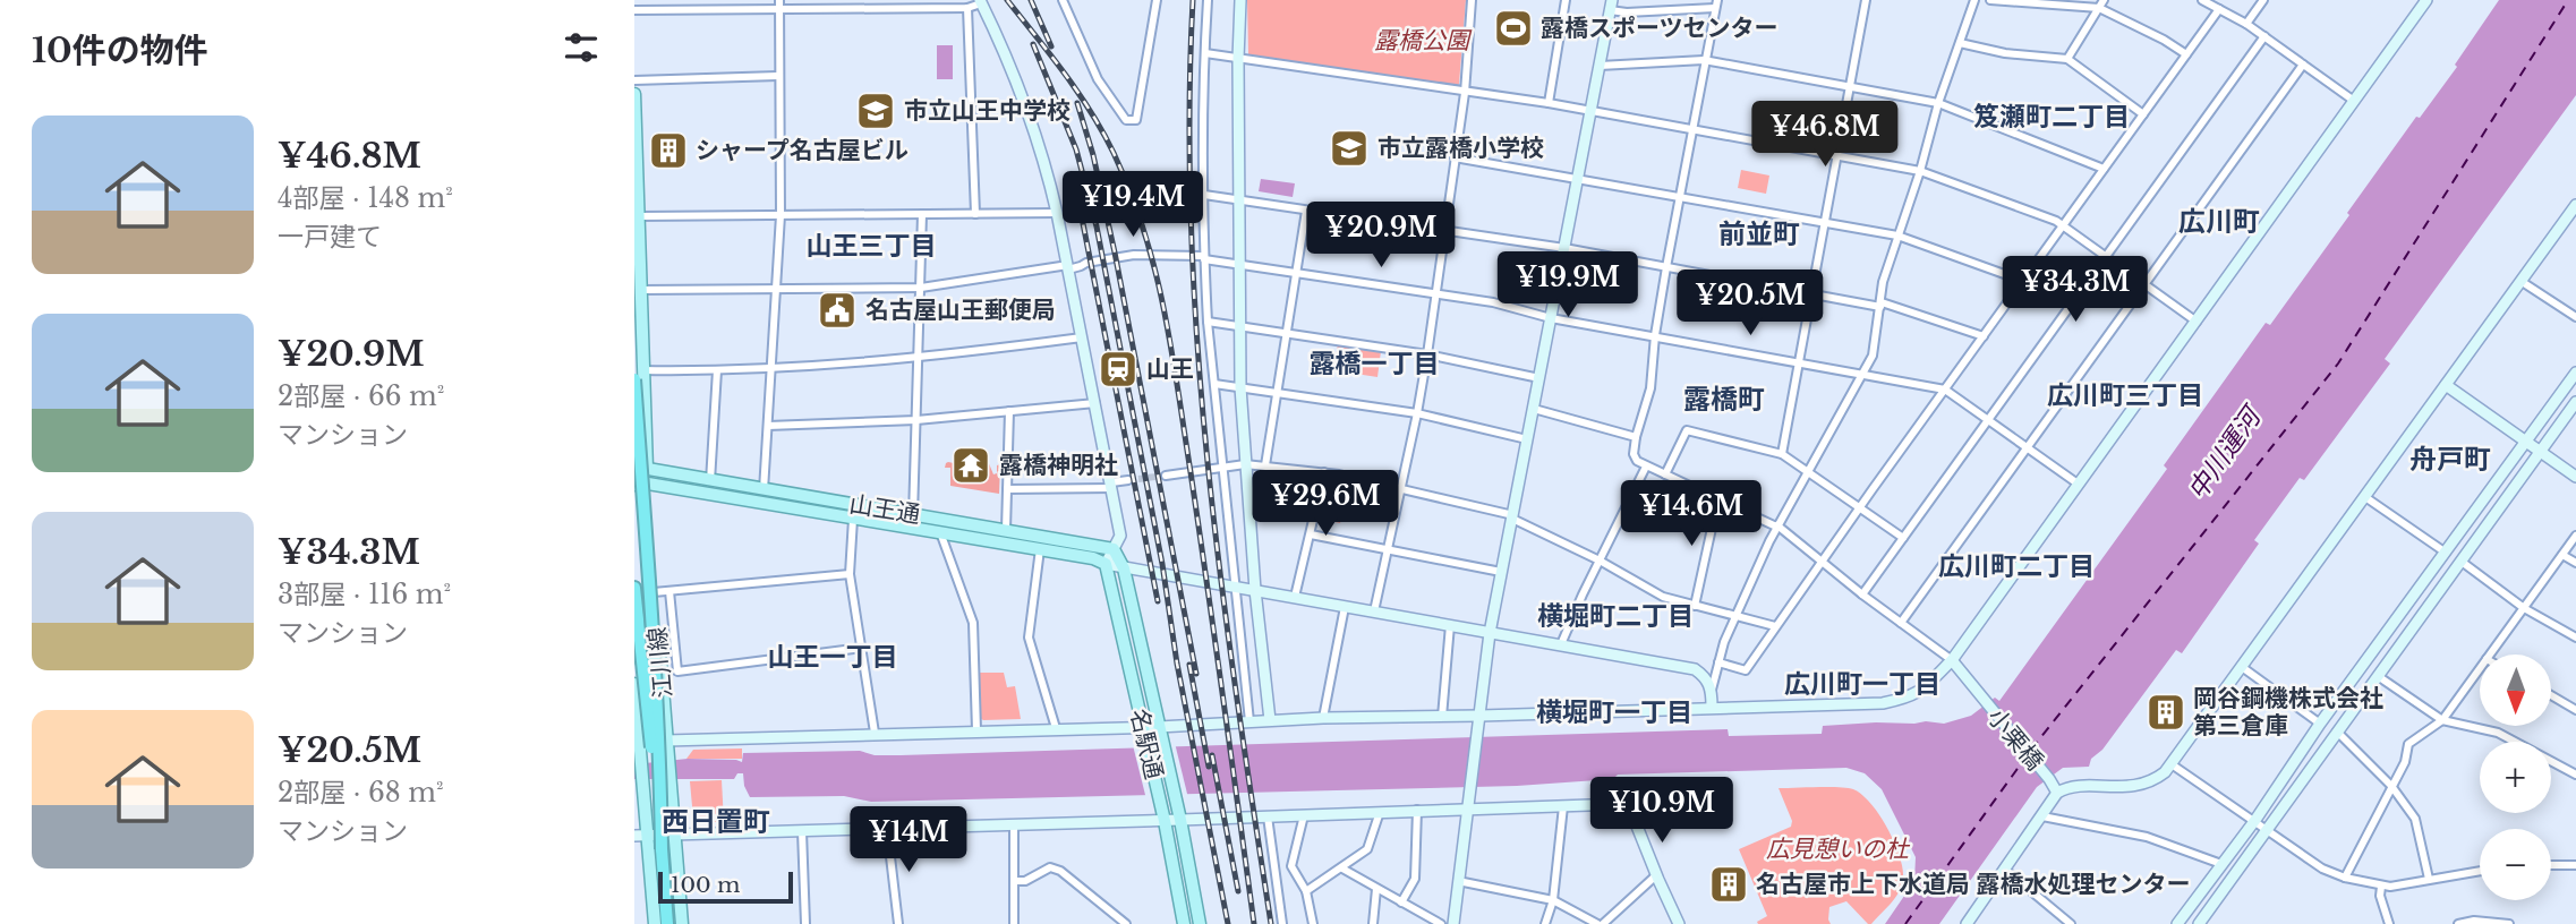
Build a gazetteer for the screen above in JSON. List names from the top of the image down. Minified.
{"streets":{"main road":["山王通","江川線","名駅通"],"street":["小栗橋"]},"crossings":[["山王通","江川線"],["山王通","名駅通"]],"districts":["笈瀬町二丁目","広川町","前並町","山王三丁目","露橋一丁目","広川町三丁目","露橋町","舟戸町","広川町二丁目","横堀町二丁目","山王一丁目","広川町一丁目","横堀町一丁目","西日置町"],"water":["中川運河"],"parks":["露橋公園","広見憩いの杜"],"places":{"sports":["露橋スポーツセンター"],"school or university":["市立山王中学校","市立露橋小学校"],"building":["シャープ名古屋ビル","岡谷鋼機株式会社 第三倉庫","名古屋市上下水道局 露橋水処理センター"],"public building":["名古屋山王郵便局"],"station":["山王"],"temple":["露橋神明社"]},"scale_bar":"100 m","north":"bottom","page":{"heading":"10件の物件","list":[{"name":"¥46.8M","note":"4部屋 · 148 m² · 一戸建て"},{"name":"¥20.9M","note":"2部屋 · 66 m² · マンション"},{"name":"¥34.3M","note":"3部屋 · 116 m² · マンション"},{"name":"¥20.5M","note":"2部屋 · 68 m² · マンション"}],"price":["¥46.8M","¥19.4M","¥20.9M","¥19.9M","¥34.3M","¥20.5M","¥29.6M","¥14.6M","¥10.9M","¥14M"],"map_buttons":["+","−"],"scale":"100 m"}}
